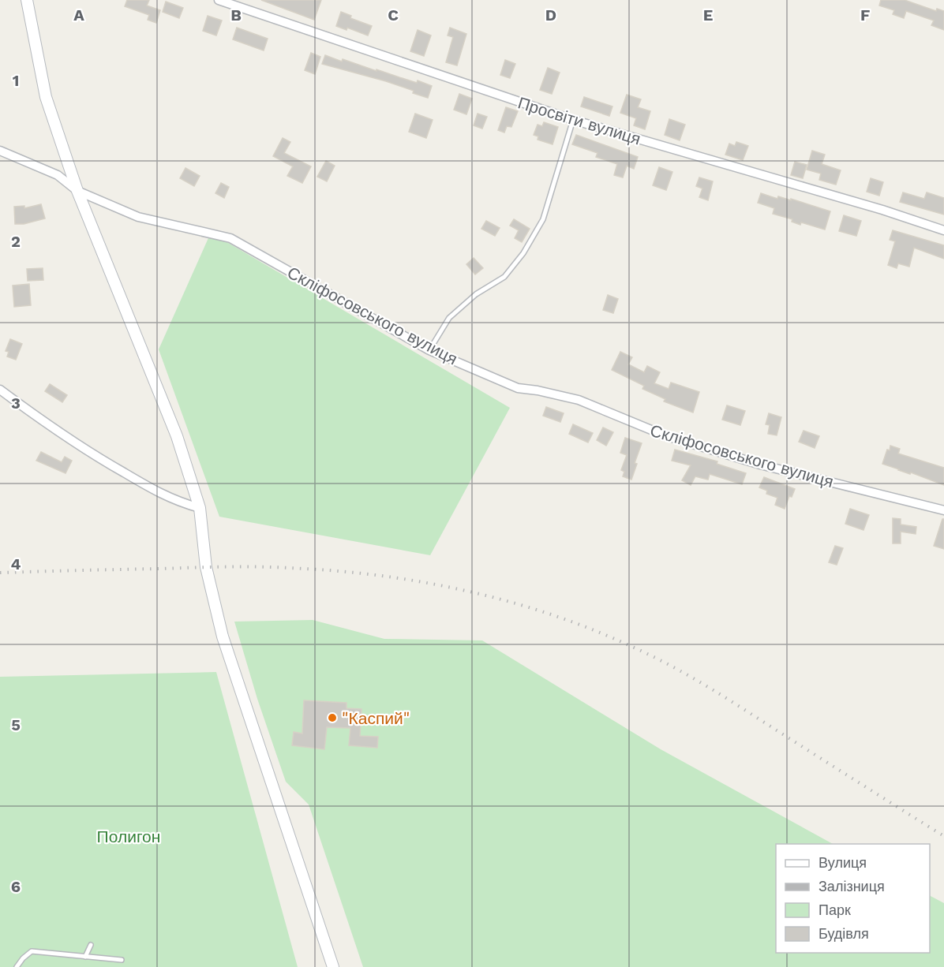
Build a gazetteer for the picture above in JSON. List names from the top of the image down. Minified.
{"streets":{"street":["Просвіти вулиця","Скліфосовського вулиця"]},"parks":["Полигон"],"places":["\"Каспий\""],"legend":["Вулиця","Залізниця","Парк","Будівля"],"grid":{"columns":["A","B","C","D","E","F"],"rows":["1","2","3","4","5","6"]}}
